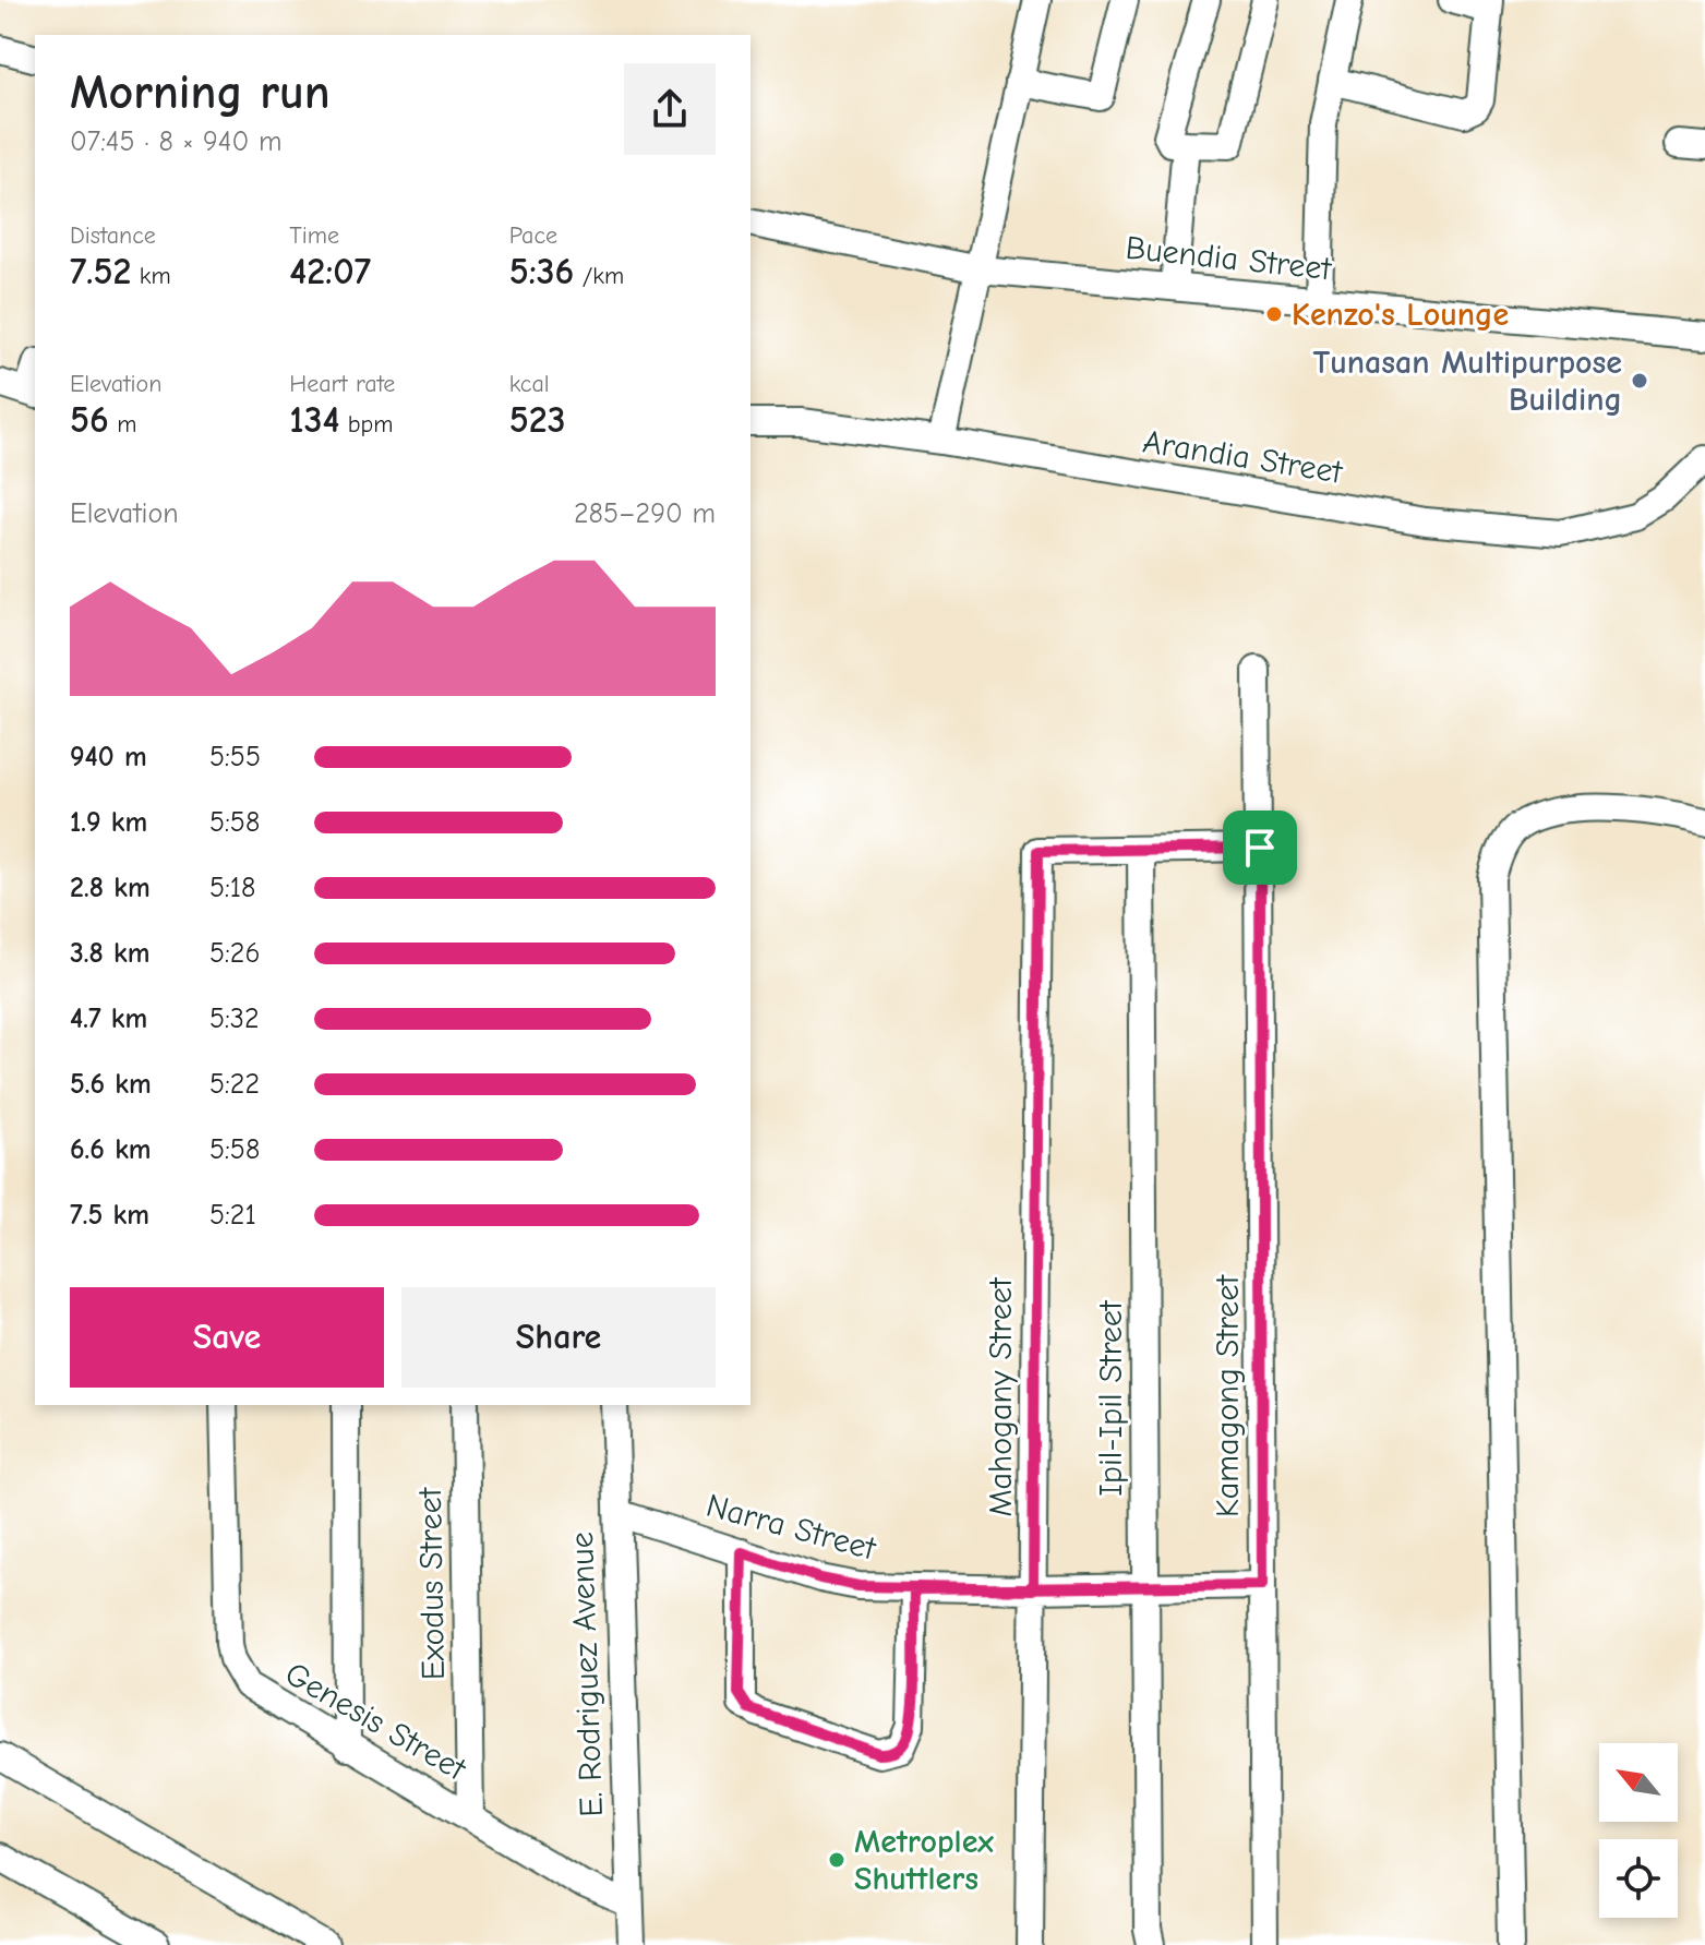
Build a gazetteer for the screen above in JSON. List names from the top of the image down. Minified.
{"streets":{"street":["Buendia Street","Arandia Street","Kamagong Street","Mahogany Street","Ipil-Ipil Street","Narra Street","Exodus Street","E. Rodriguez Avenue","Genesis Street"]},"crossings":[["Kamagong Street","Narra Street"],["Mahogany Street","Ipil-Ipil Street"],["Mahogany Street","Narra Street"],["Ipil-Ipil Street","Narra Street"],["Narra Street","E. Rodriguez Avenue"],["Exodus Street","Genesis Street"],["E. Rodriguez Avenue","Genesis Street"]],"places":["Kenzo's Lounge","Tunasan Multipurpose Building","Metroplex Shuttlers"],"north":"top left","page":{"heading":["Morning run","07:45 · 8 × 940 m"],"stats":[["Distance","7.52 km"],["Time","42:07"],["Pace","5:36 /km"],["Elevation","56 m"],["Heart rate","134 bpm"],["kcal","523"]],"chart":["Elevation","285–290 m"],"list":[{"name":"940 m","note":"5:55"},{"name":"1.9 km","note":"5:58"},{"name":"2.8 km","note":"5:18"},{"name":"3.8 km","note":"5:26"},{"name":"4.7 km","note":"5:32"},{"name":"5.6 km","note":"5:22"},{"name":"6.6 km","note":"5:58"},{"name":"7.5 km","note":"5:21"}],"buttons":["Save","Share"]}}
